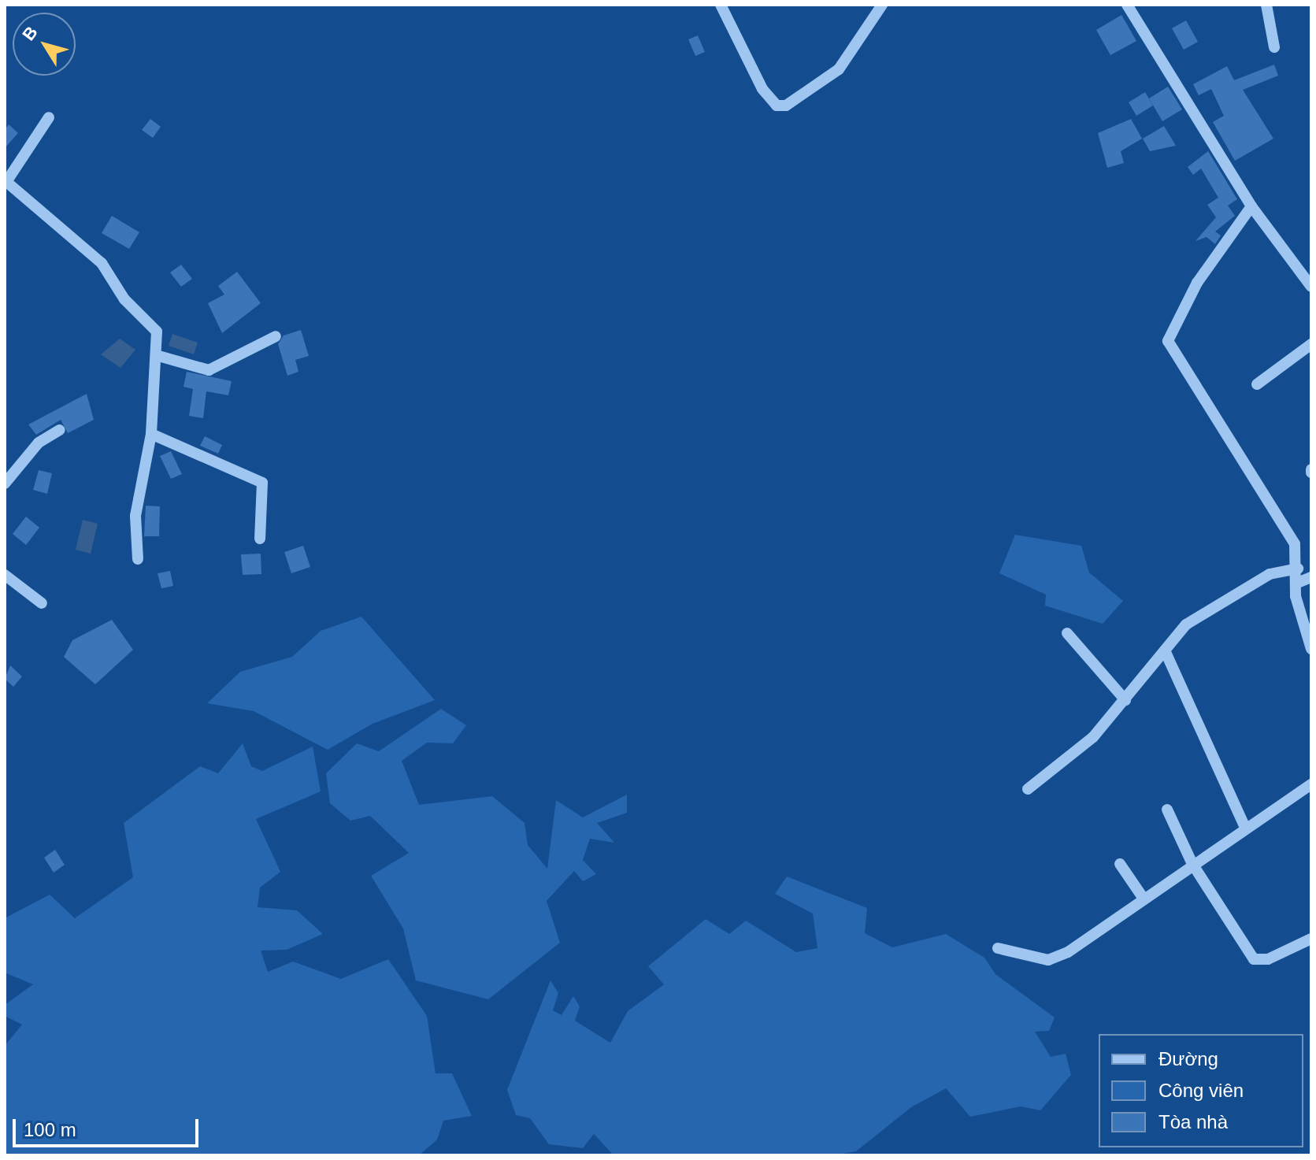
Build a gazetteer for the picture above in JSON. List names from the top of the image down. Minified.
{"legend":["Đường","Công viên","Tòa nhà"],"scale_bar":"100 m","north":"top left"}
